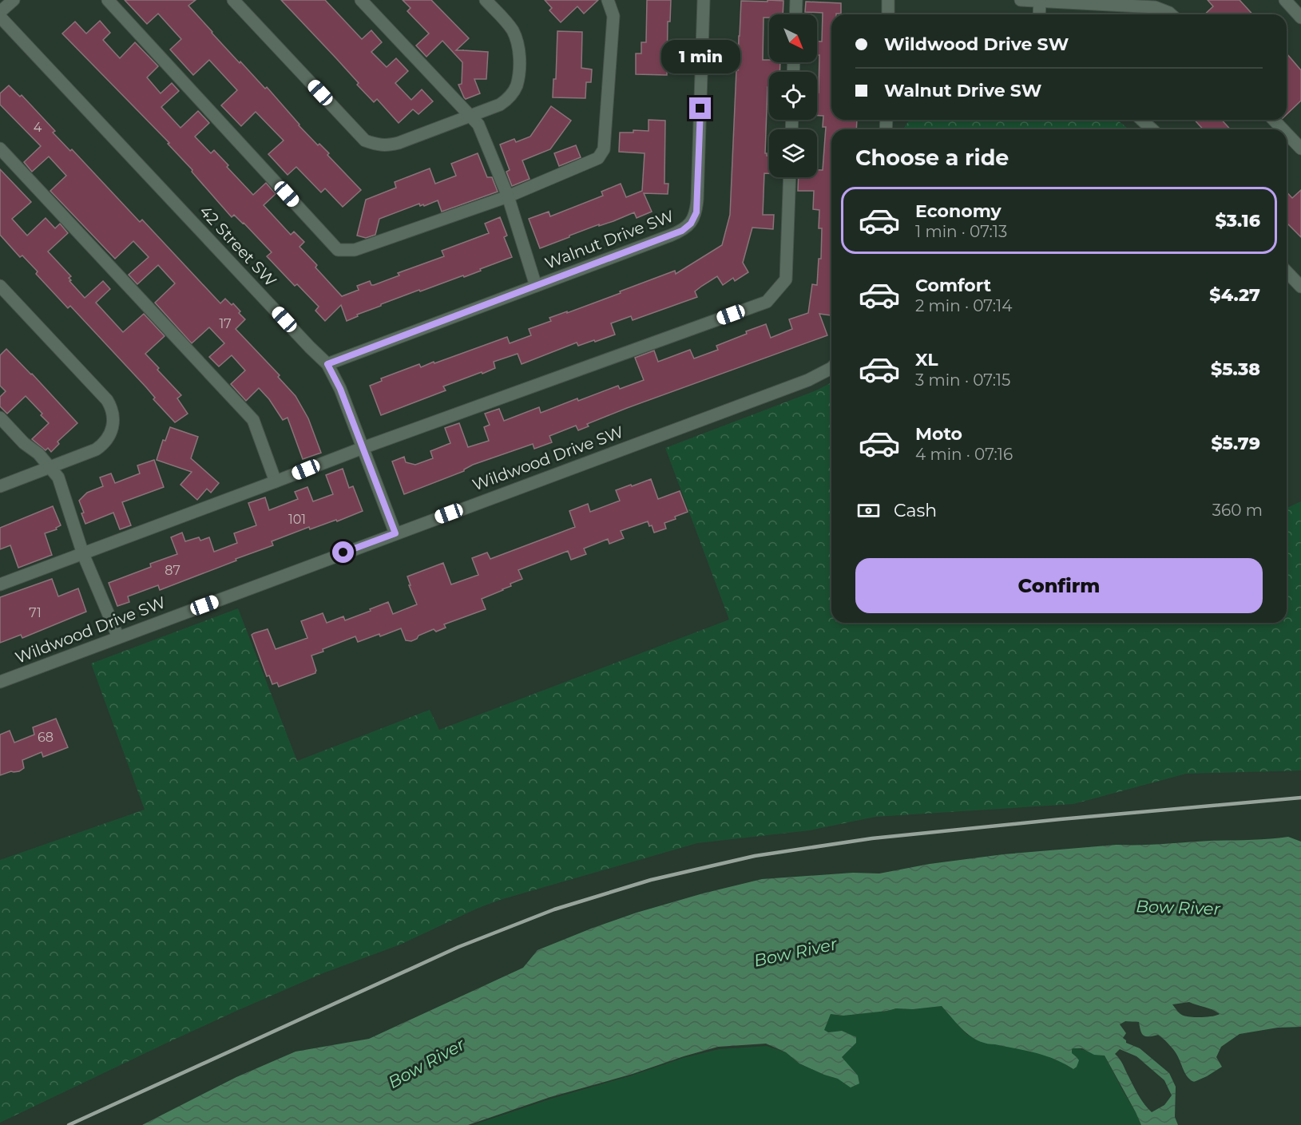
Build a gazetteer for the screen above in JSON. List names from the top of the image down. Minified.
{"streets":{"street":["Walnut Drive SW","42 Street SW","Wildwood Drive SW"]},"crossings":[["Walnut Drive SW","42 Street SW"],["42 Street SW","Wildwood Drive SW"]],"water":["Bow River"],"house_numbers":["4","17","101","87","71","68"],"north":"bottom right","page":{"banner":["Wildwood Drive SW","Walnut Drive SW"],"bubble":"1 min","heading":"Choose a ride","list":[{"name":"Economy","note":"1 min · 07:13","value":"$3.16"},{"name":"Comfort","note":"2 min · 07:14","value":"$4.27"},{"name":"XL","note":"3 min · 07:15","value":"$5.38"},{"name":"Moto","note":"4 min · 07:16","value":"$5.79"}],"pay":["Cash","360 m"],"buttons":"Confirm"}}
